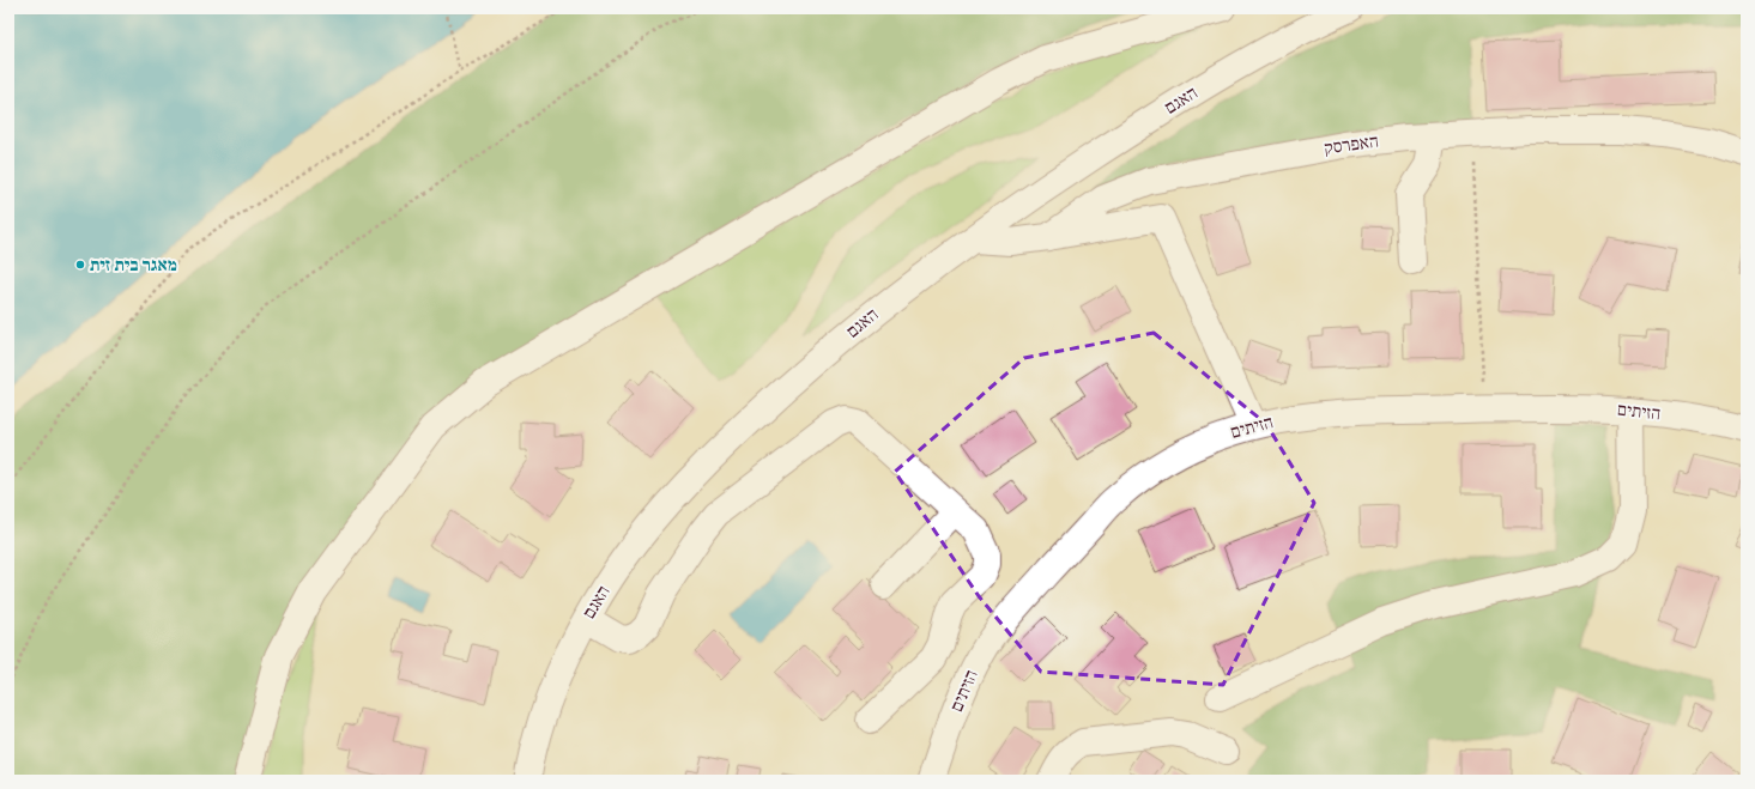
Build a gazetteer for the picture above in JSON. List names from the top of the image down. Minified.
{"streets":{"street":["האגם","האפרסק","הזיתים"]},"crossings":[["האגם","האפרסק"]],"places":["מאגר בית זית"]}
